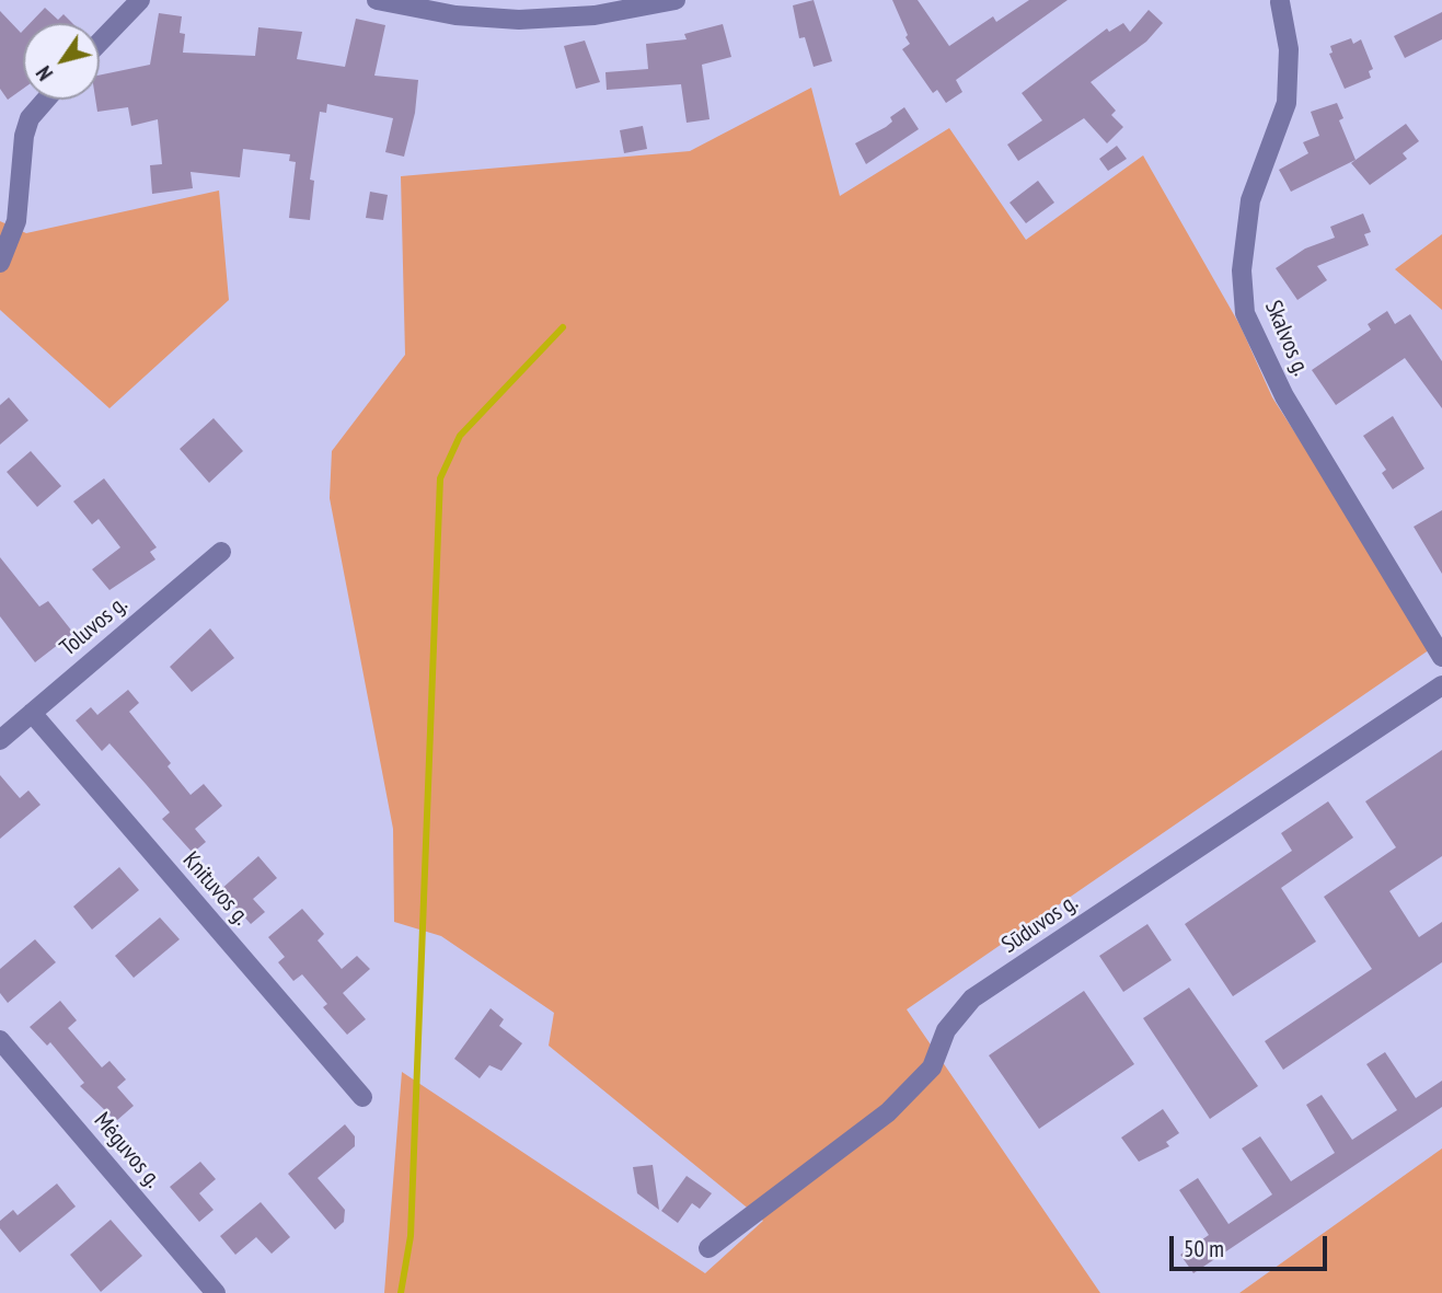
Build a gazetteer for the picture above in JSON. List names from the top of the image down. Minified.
{"streets":{"street":["Skalvos g.","Toluvos g.","Knituvos g.","Sūduvos g.","Mėguvos g."]},"crossings":[["Toluvos g.","Knituvos g."]],"scale_bar":"50 m","north":"bottom left"}
